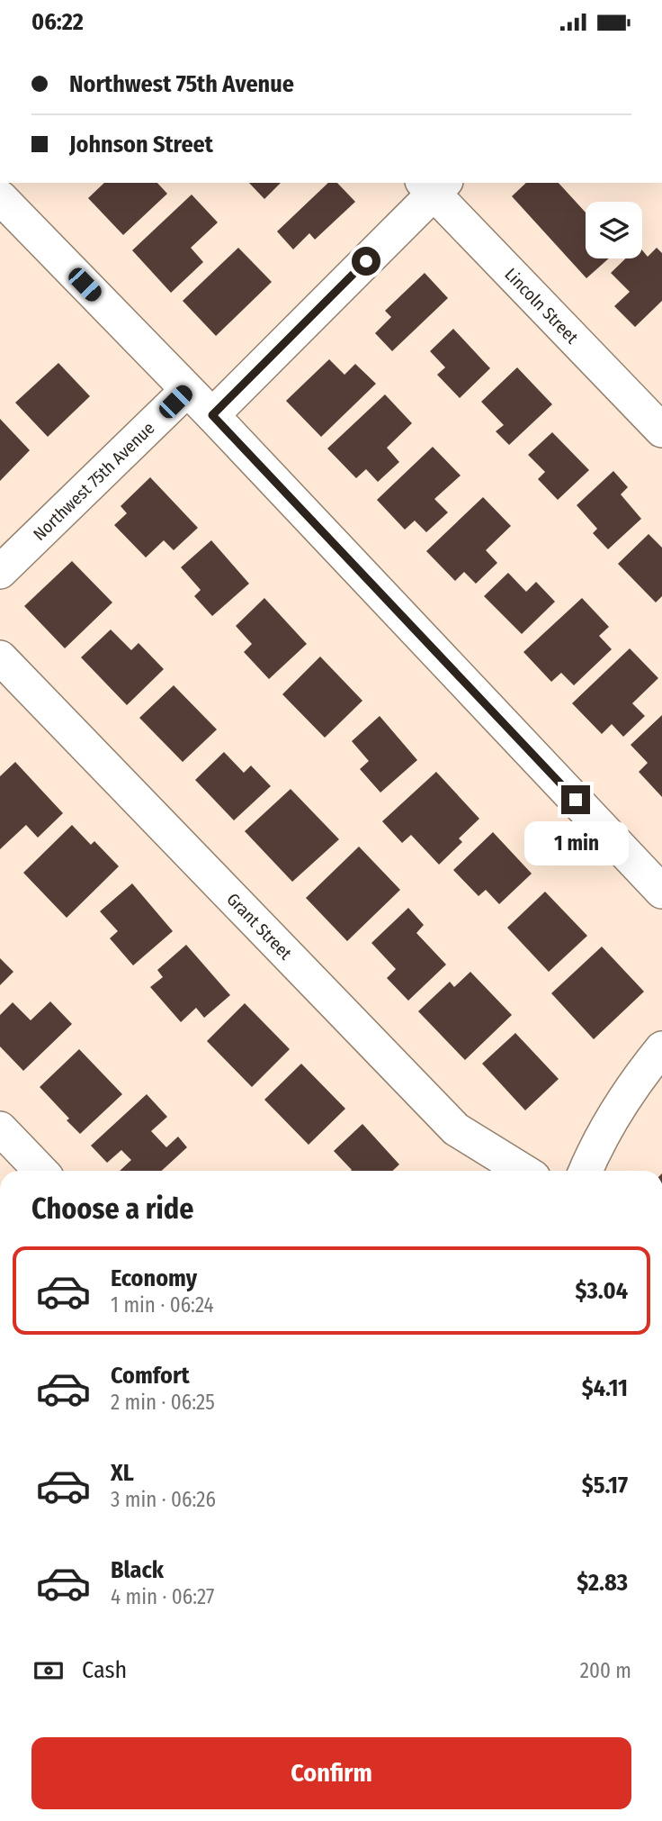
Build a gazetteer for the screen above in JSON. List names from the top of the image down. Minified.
{"streets":{"street":["Lincoln Street","Northwest 75th Avenue","Grant Street"]},"page":{"status":"06:22","banner":["Northwest 75th Avenue","Johnson Street"],"bubble":"1 min","heading":"Choose a ride","list":[{"name":"Economy","note":"1 min · 06:24","value":"$3.04"},{"name":"Comfort","note":"2 min · 06:25","value":"$4.11"},{"name":"XL","note":"3 min · 06:26","value":"$5.17"},{"name":"Black","note":"4 min · 06:27","value":"$2.83"}],"pay":["Cash","200 m"],"buttons":"Confirm"}}
